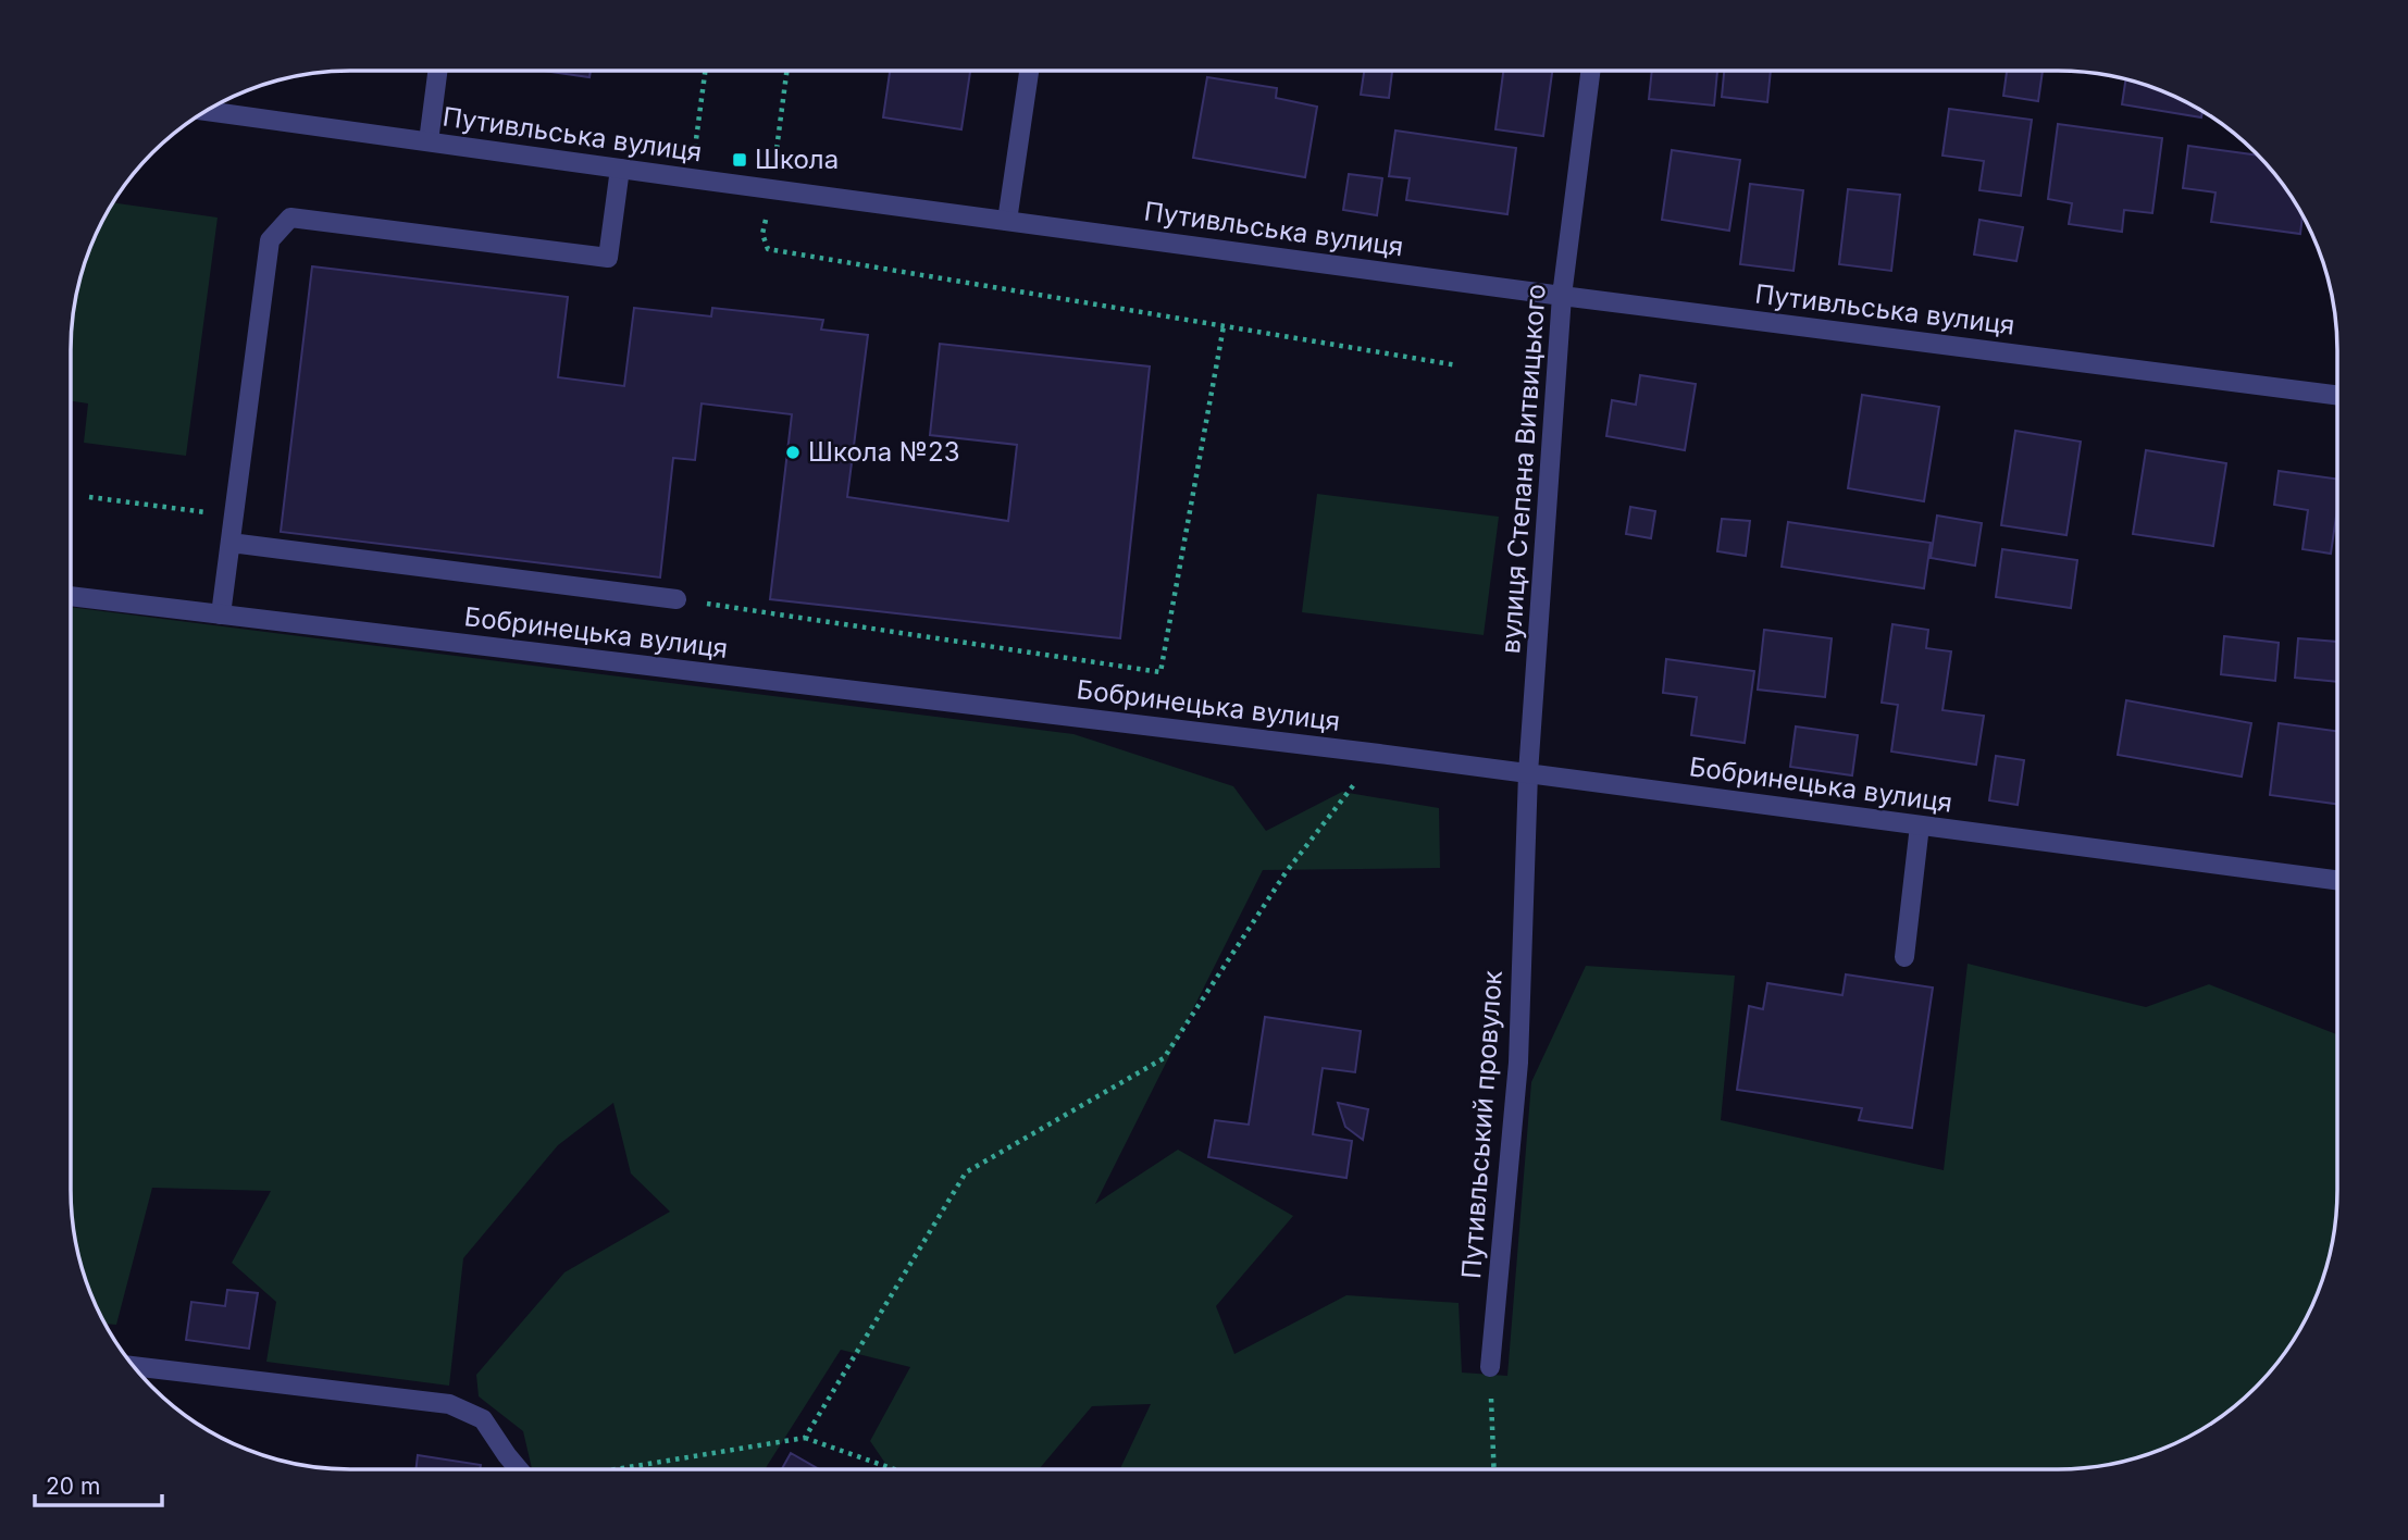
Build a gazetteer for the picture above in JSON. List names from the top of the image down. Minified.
{"streets":{"street":["Путивльська вулиця","вулиця Степана Витвицького","Бобринецька вулиця","Путивльський провулок"]},"crossings":[["Путивльська вулиця","вулиця Степана Витвицького"],["вулиця Степана Витвицького","Бобринецька вулиця"],["вулиця Степана Витвицького","Путивльський провулок"]],"places":{"transit":["Школа"],"other":["Школа №23"]},"scale_bar":"20 m"}
